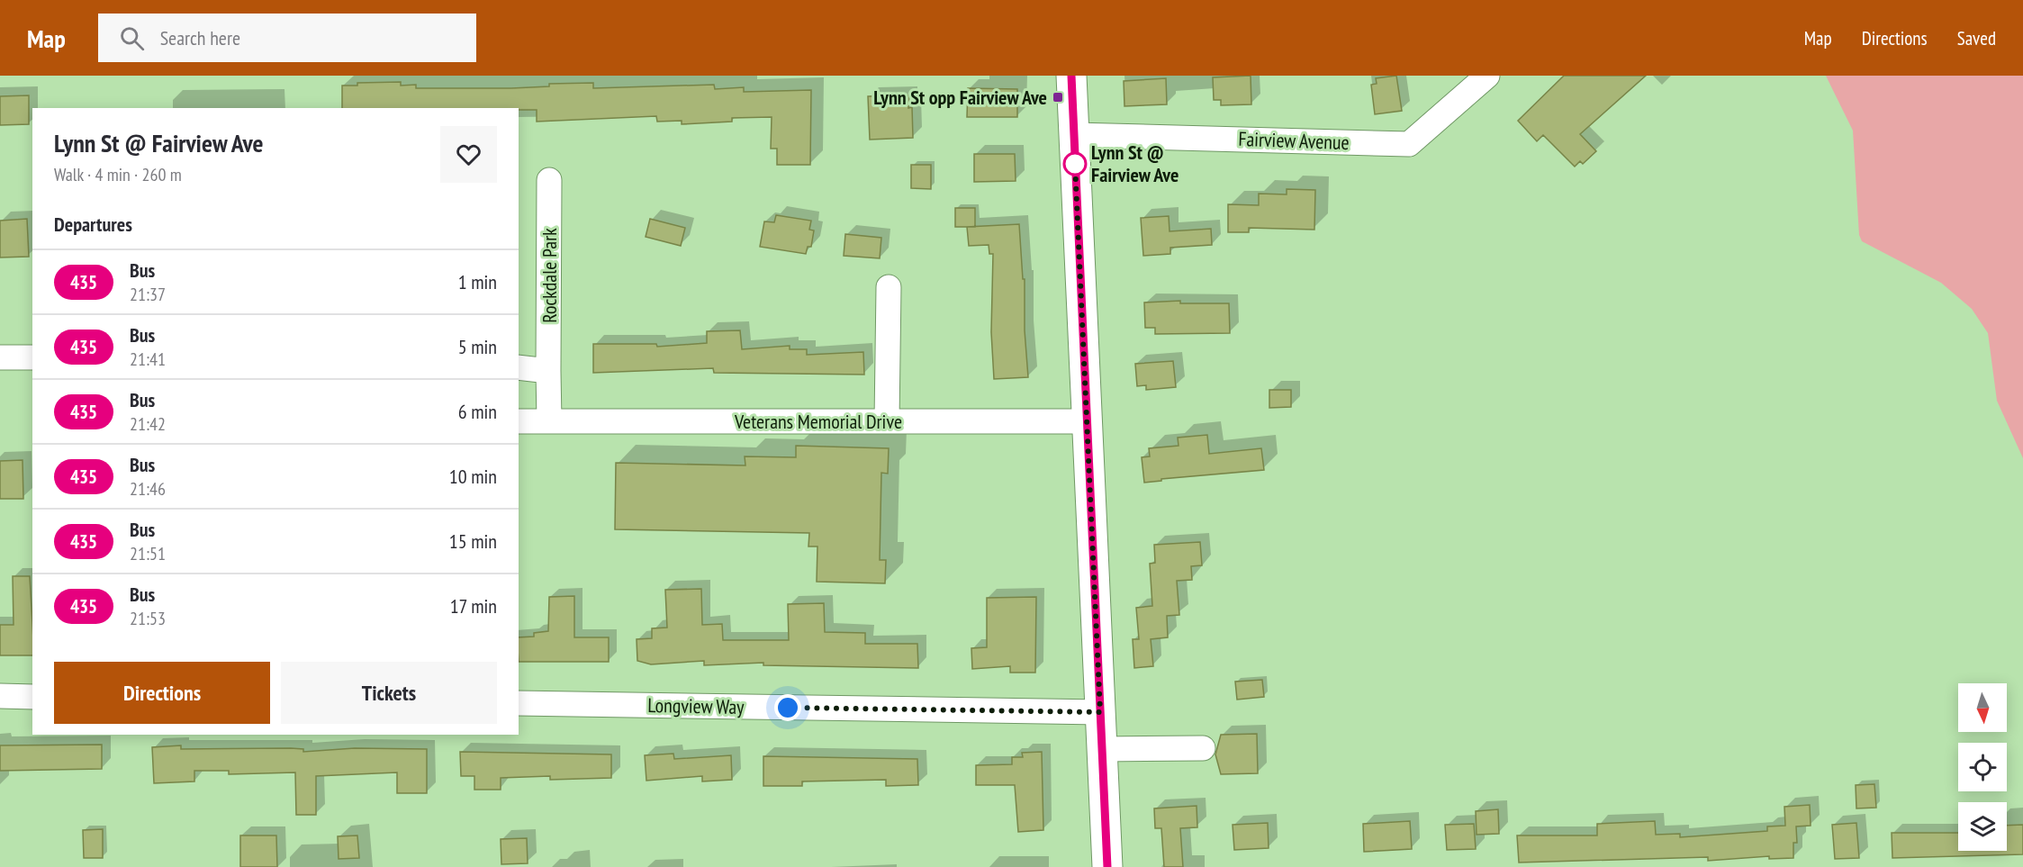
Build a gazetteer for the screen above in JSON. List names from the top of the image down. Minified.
{"streets":{"street":["Fairview Avenue","Rockdale Park","Veterans Memorial Drive","Longview Way"]},"places":{"transit":["Lynn St opp Fairview Ave"],"other":["Lynn St @ Fairview Ave"]},"lines":["bus line 435"],"north":"bottom","page":{"header":"Map","search":"Search here","nav":["Map","Directions","Saved"],"heading":[["Lynn St @ Fairview Ave","Walk · 4 min · 260 m"],"Departures"],"list":[{"mark":"435","name":"Bus","note":"21:37","value":"1 min"},{"mark":"435","name":"Bus","note":"21:41","value":"5 min"},{"mark":"435","name":"Bus","note":"21:42","value":"6 min"},{"mark":"435","name":"Bus","note":"21:46","value":"10 min"},{"mark":"435","name":"Bus","note":"21:51","value":"15 min"},{"mark":"435","name":"Bus","note":"21:53","value":"17 min"}],"buttons":["Directions","Tickets"]}}
